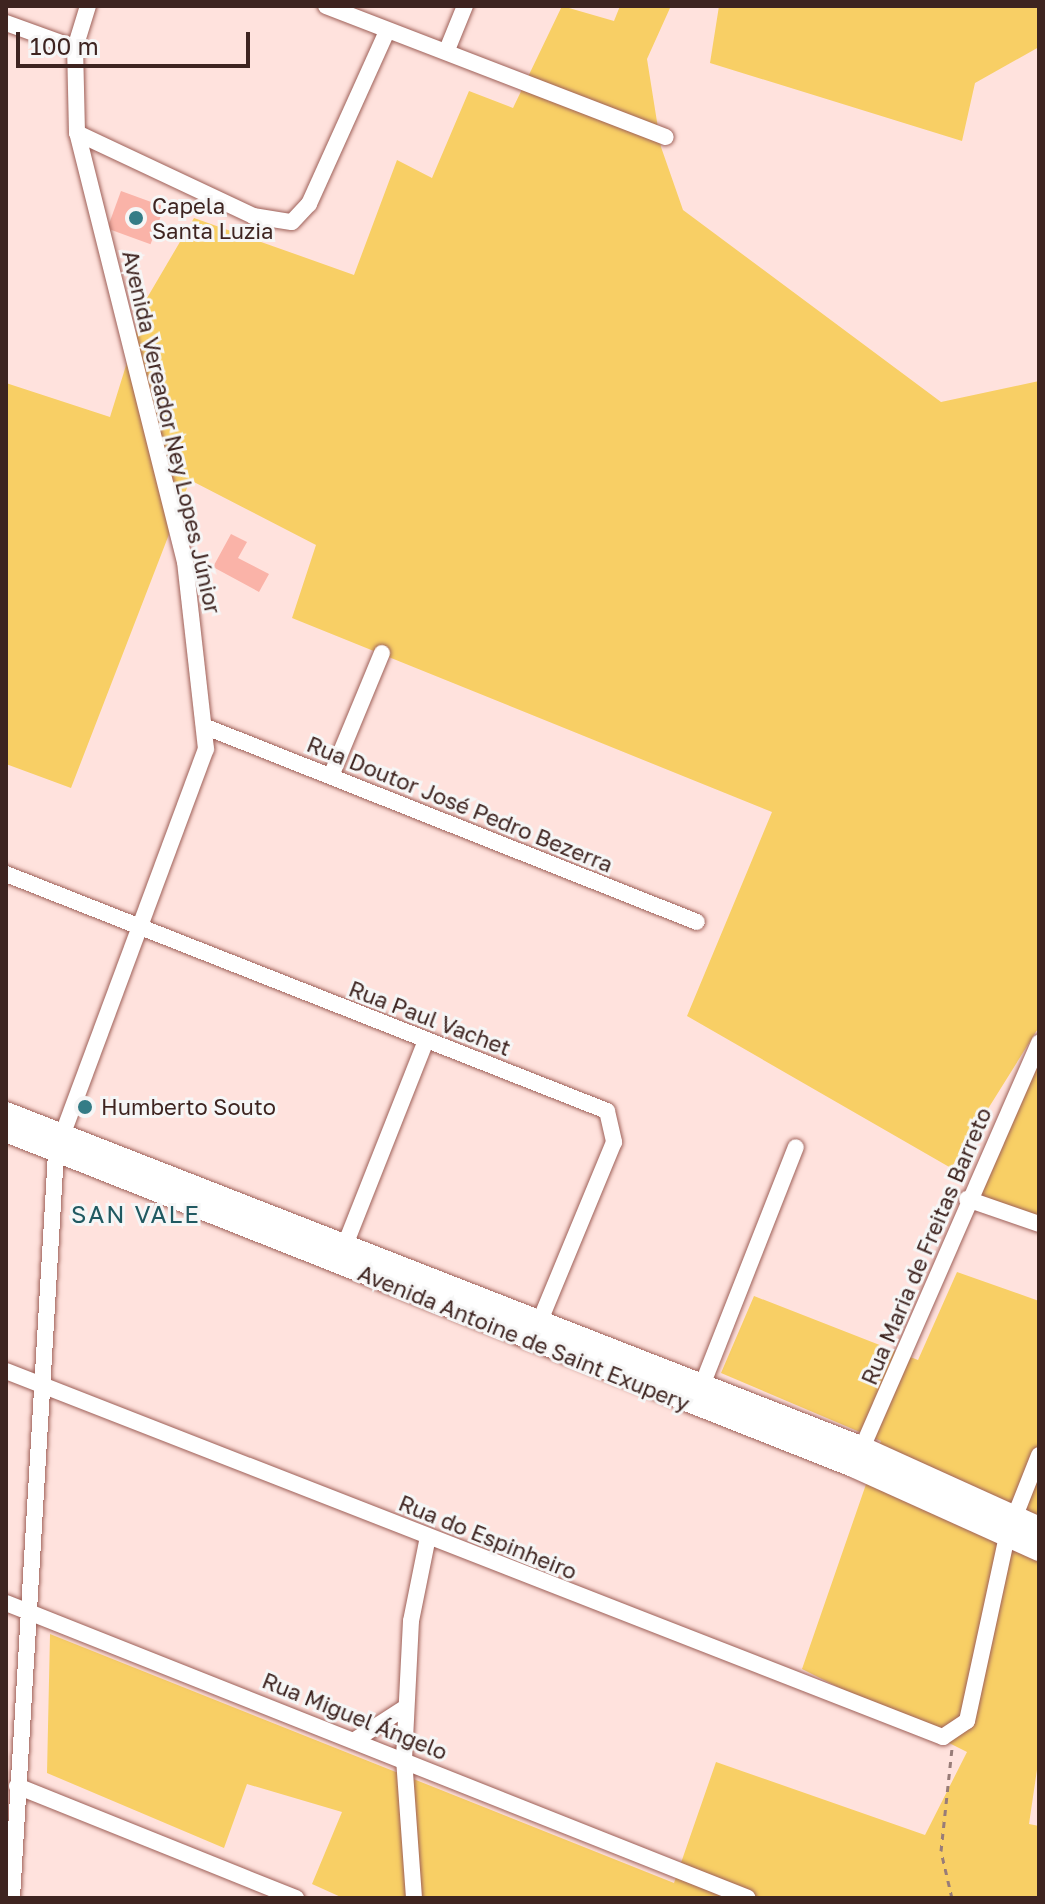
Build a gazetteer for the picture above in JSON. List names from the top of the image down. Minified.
{"streets":{"street":["Avenida Vereador Ney Lopes Júnior","Rua Doutor José Pedro Bezerra","Rua Paul Vachet","Rua Maria de Freitas Barreto","Avenida Antoine de Saint Exupery","Rua do Espinheiro","Rua Miguel Ángelo"]},"crossings":[["Avenida Vereador Ney Lopes Júnior","Rua Doutor José Pedro Bezerra"],["Avenida Vereador Ney Lopes Júnior","Rua Paul Vachet"],["Avenida Vereador Ney Lopes Júnior","Avenida Antoine de Saint Exupery"],["Avenida Vereador Ney Lopes Júnior","Rua do Espinheiro"],["Avenida Vereador Ney Lopes Júnior","Rua Miguel Ángelo"],["Rua Paul Vachet","Avenida Antoine de Saint Exupery"],["Rua Maria de Freitas Barreto","Avenida Antoine de Saint Exupery"]],"districts":["SAN VALE"],"places":["Capela Santa Luzia","Humberto Souto"],"scale_bar":"100 m"}
